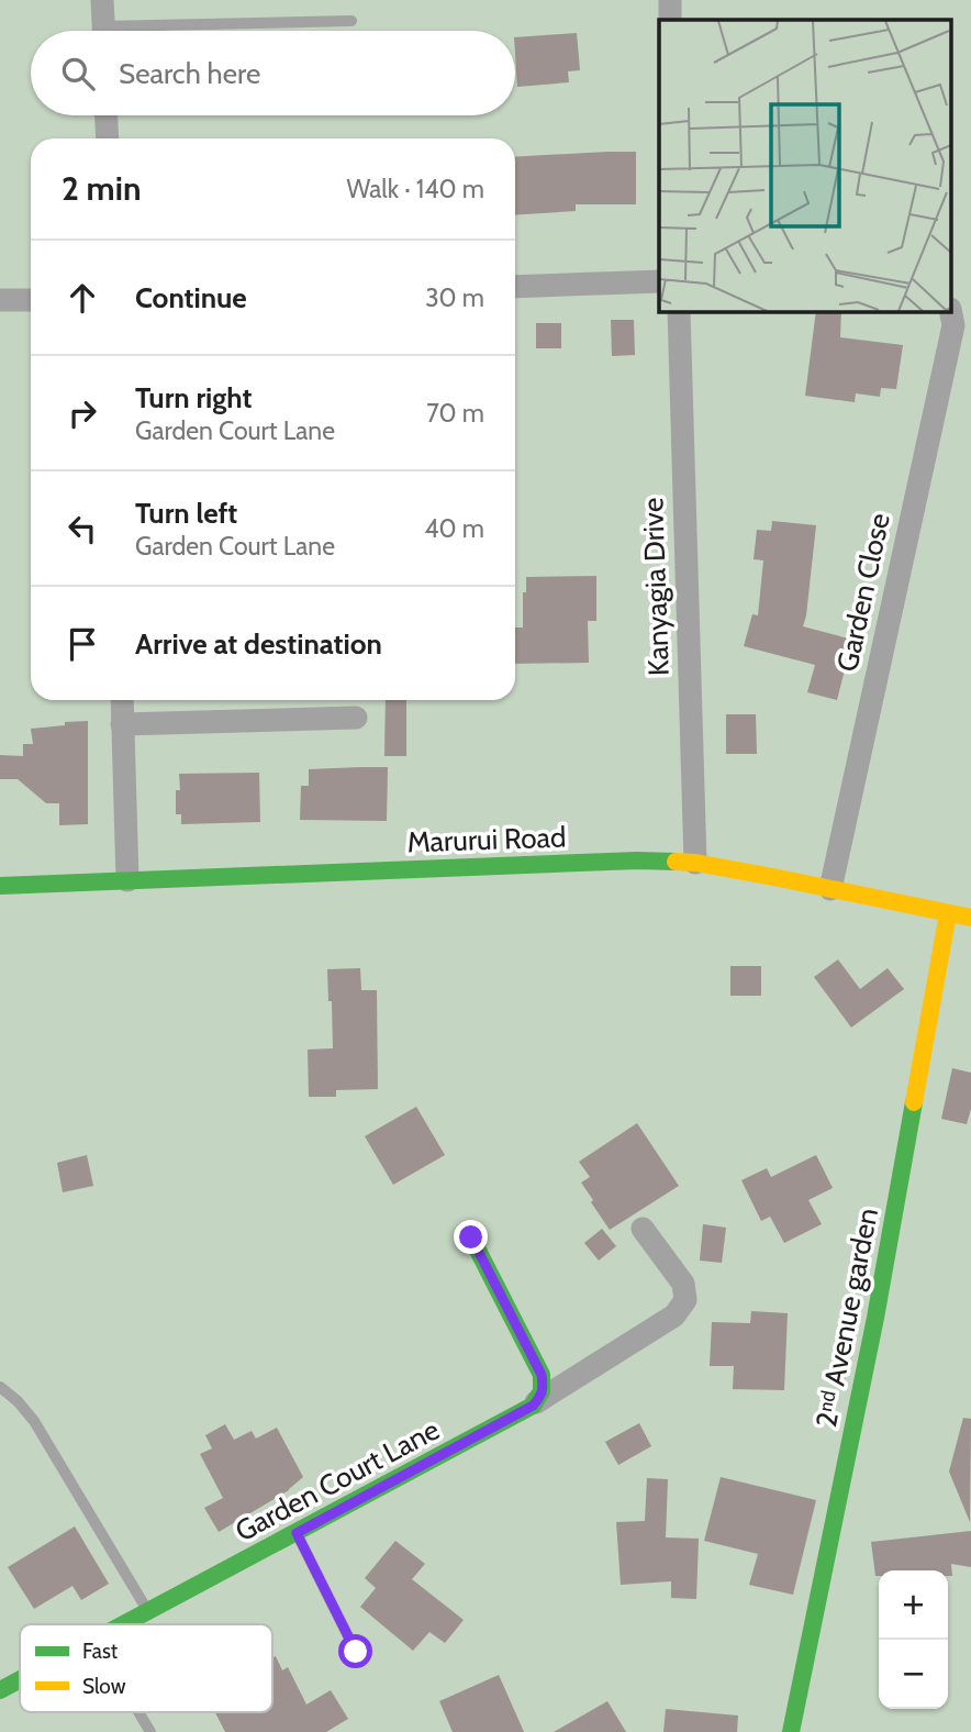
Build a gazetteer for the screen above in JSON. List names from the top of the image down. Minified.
{"streets":{"street":["Kanyagia Drive","Garden Close","Marurui Road","2ⁿᵈ Avenue garden","Garden Court Lane"]},"crossings":[["Kanyagia Drive","Marurui Road"],["Garden Close","Marurui Road"],["Marurui Road","2ⁿᵈ Avenue garden"]],"legend":["Fast","Slow"],"page":{"search":"Search here","heading":["2 min","Walk · 140 m"],"list":[["Continue","30 m"],["Turn right","Garden Court Lane","70 m"],["Turn left","Garden Court Lane","40 m"],"Arrive at destination"],"map_buttons":["+","−"]}}
